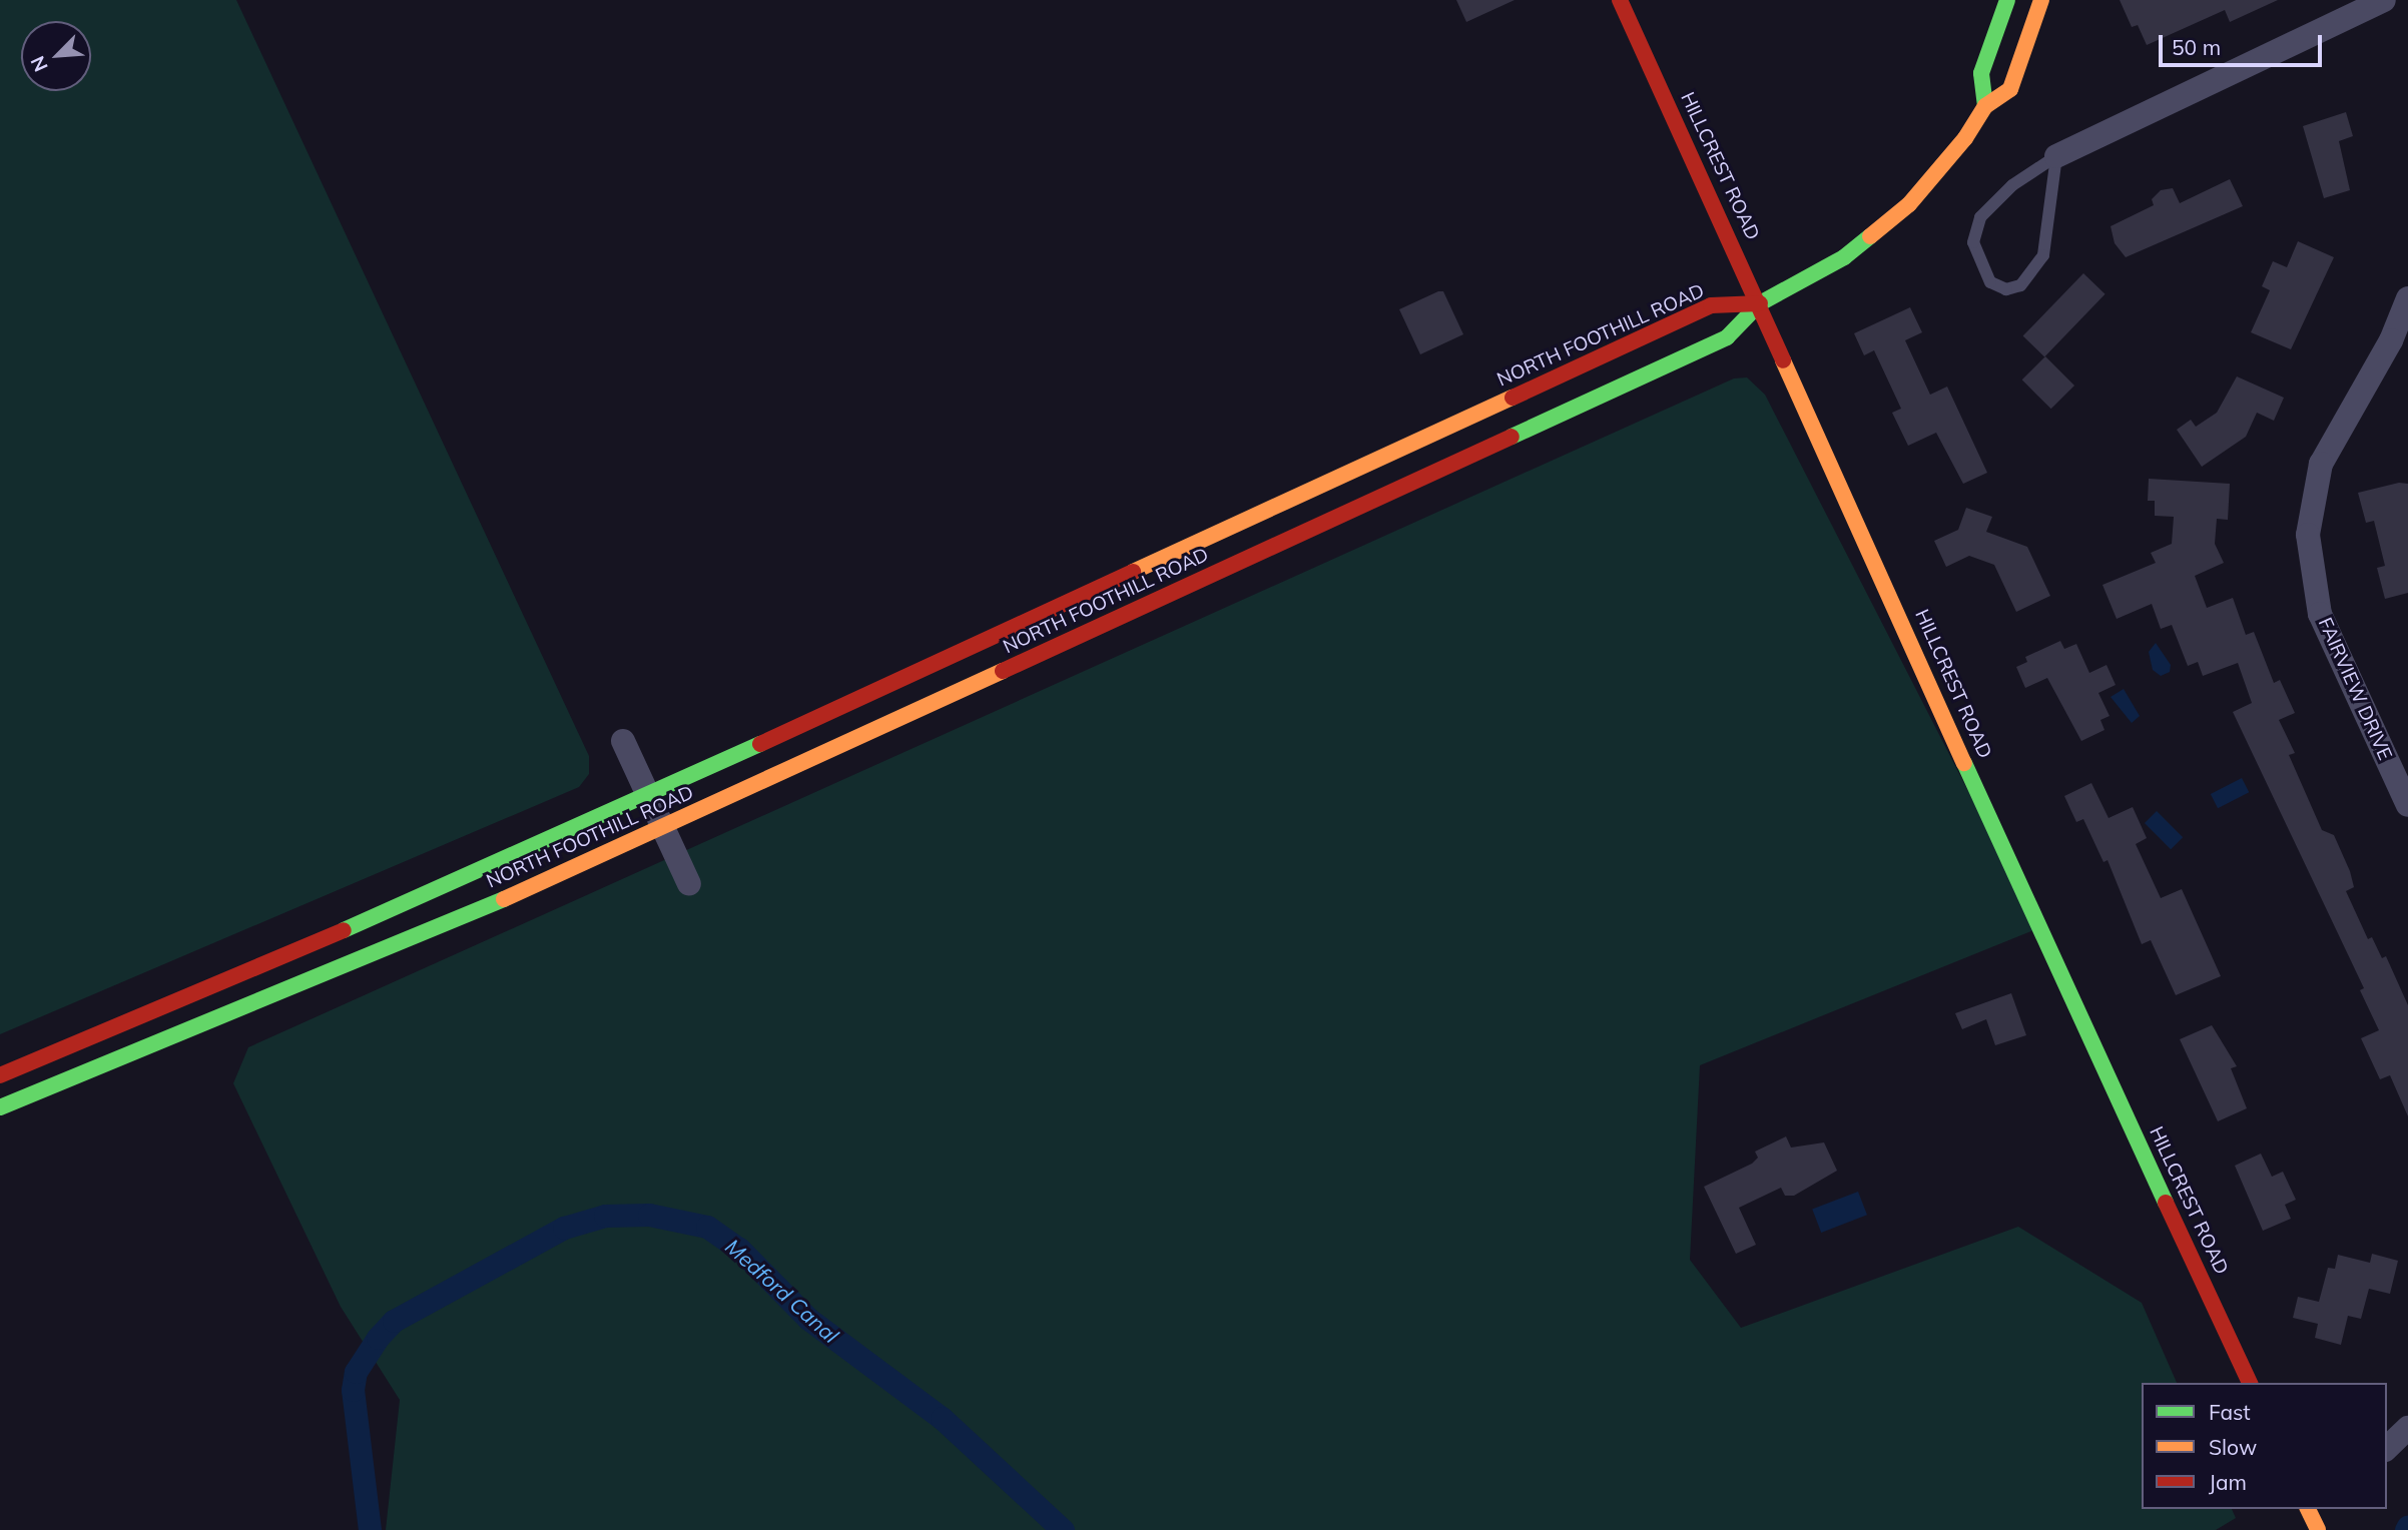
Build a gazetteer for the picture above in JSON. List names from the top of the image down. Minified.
{"streets":{"main road":["HILLCREST ROAD","NORTH FOOTHILL ROAD"],"street":["FAIRVIEW DRIVE"]},"crossings":[["HILLCREST ROAD","NORTH FOOTHILL ROAD"]],"water":["Medford Canal"],"legend":["Fast","Slow","Jam"],"scale_bar":"50 m","north":"bottom left"}
